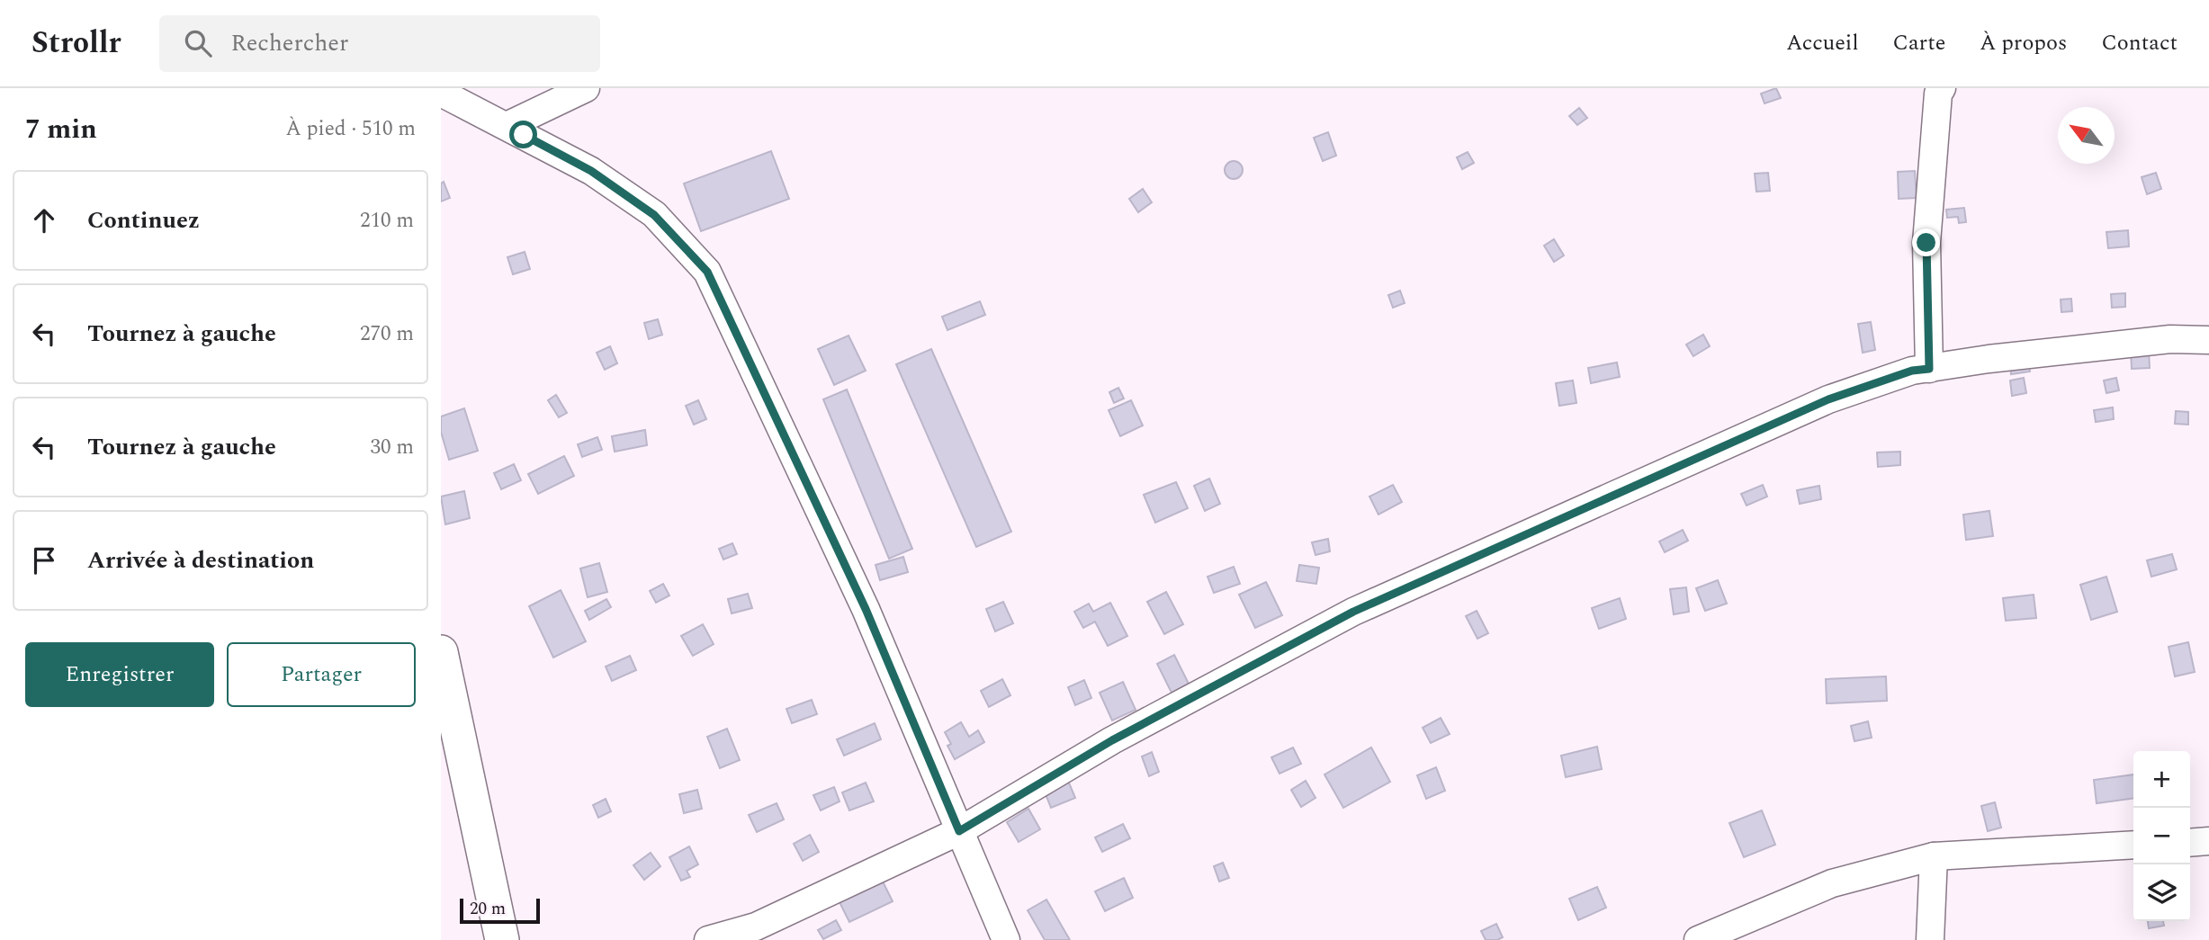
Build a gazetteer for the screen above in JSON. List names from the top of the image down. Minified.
{"scale_bar":"20 m","north":"top left","page":{"header":"Strollr","search":"Rechercher","nav":["Accueil","Carte","À propos","Contact"],"heading":["7 min","À pied · 510 m"],"list":[["Continuez","210 m"],["Tournez à gauche","270 m"],["Tournez à gauche","30 m"],"Arrivée à destination"],"buttons":["Enregistrer","Partager"],"map_buttons":["+","−"],"scale":"20 m"}}
